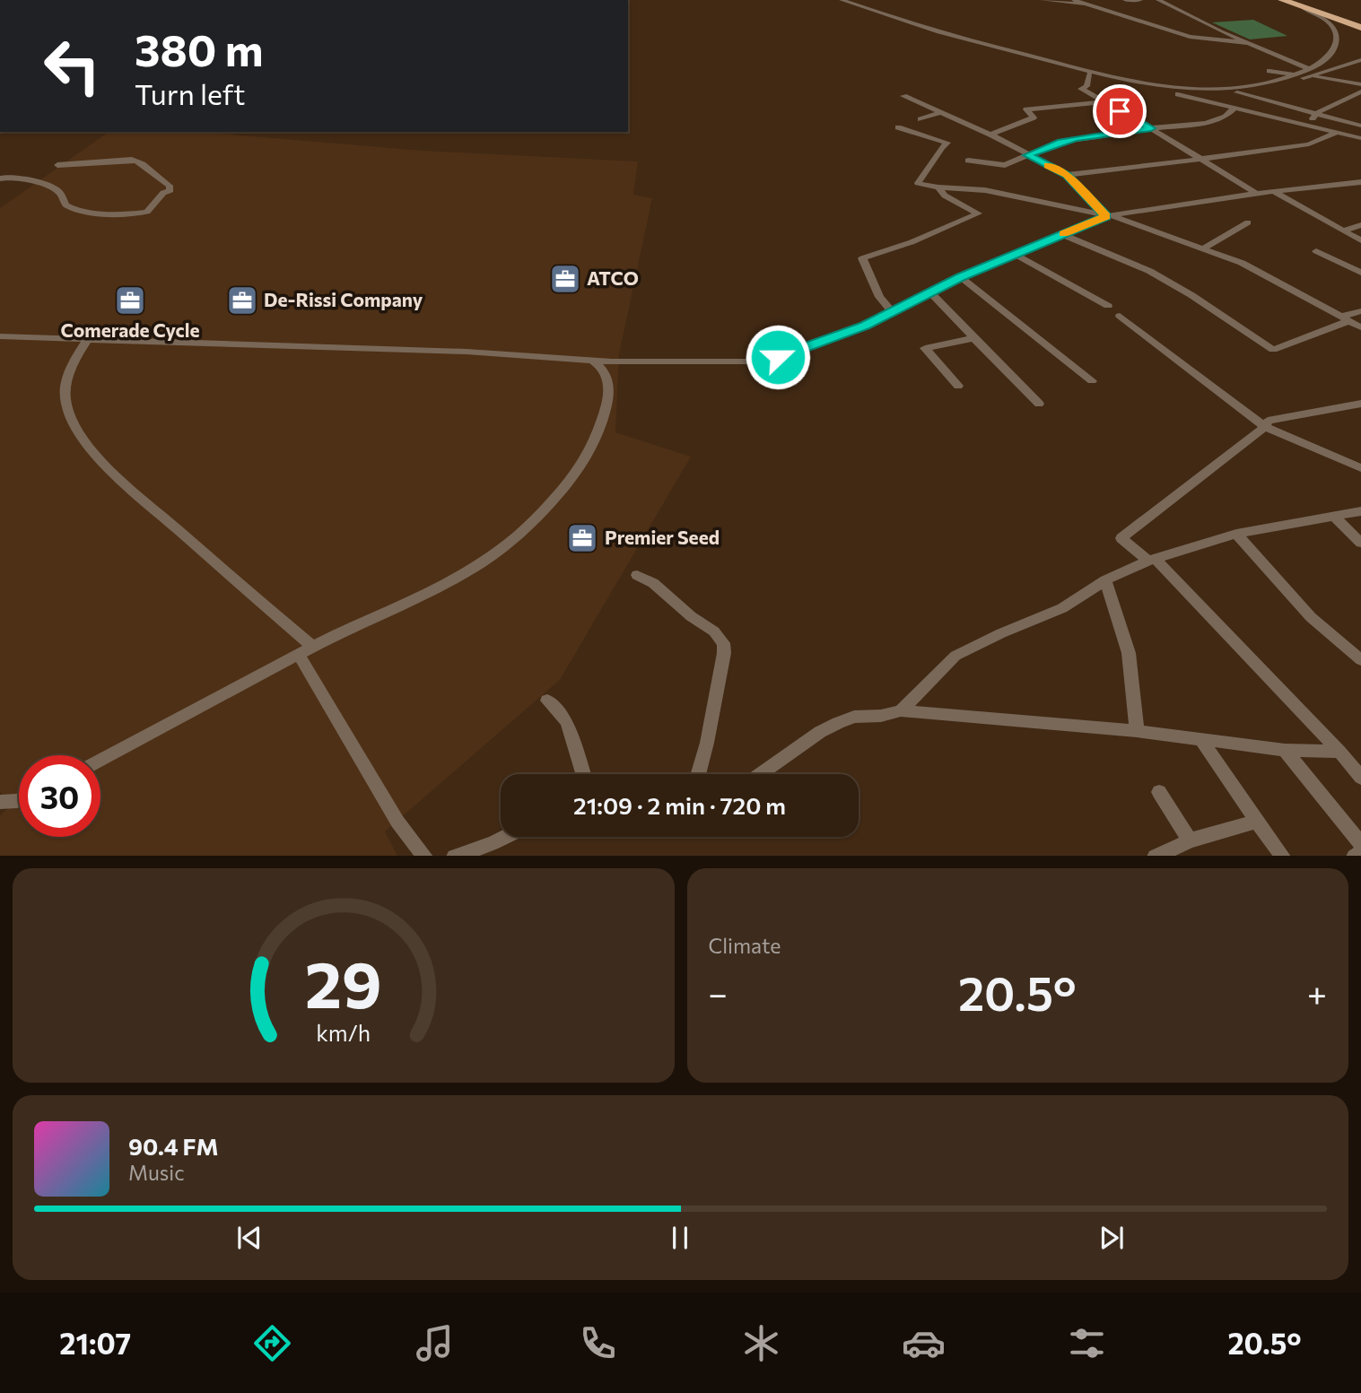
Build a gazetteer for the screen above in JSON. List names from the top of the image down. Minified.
{"places":{"office":["ATCO","Comerade Cycle","De-Rissi Company","Premier Seed"]},"page":{"turn":["380 m","Turn left"],"limit":"30","trip":"21:09 · 2 min · 720 m","tile":"Climate","heat":["−","20.5°","+"],"song":["90.4 FM","Music"],"tabs":["21:07","20.5°"],"gauge":["29","km/h"]}}
